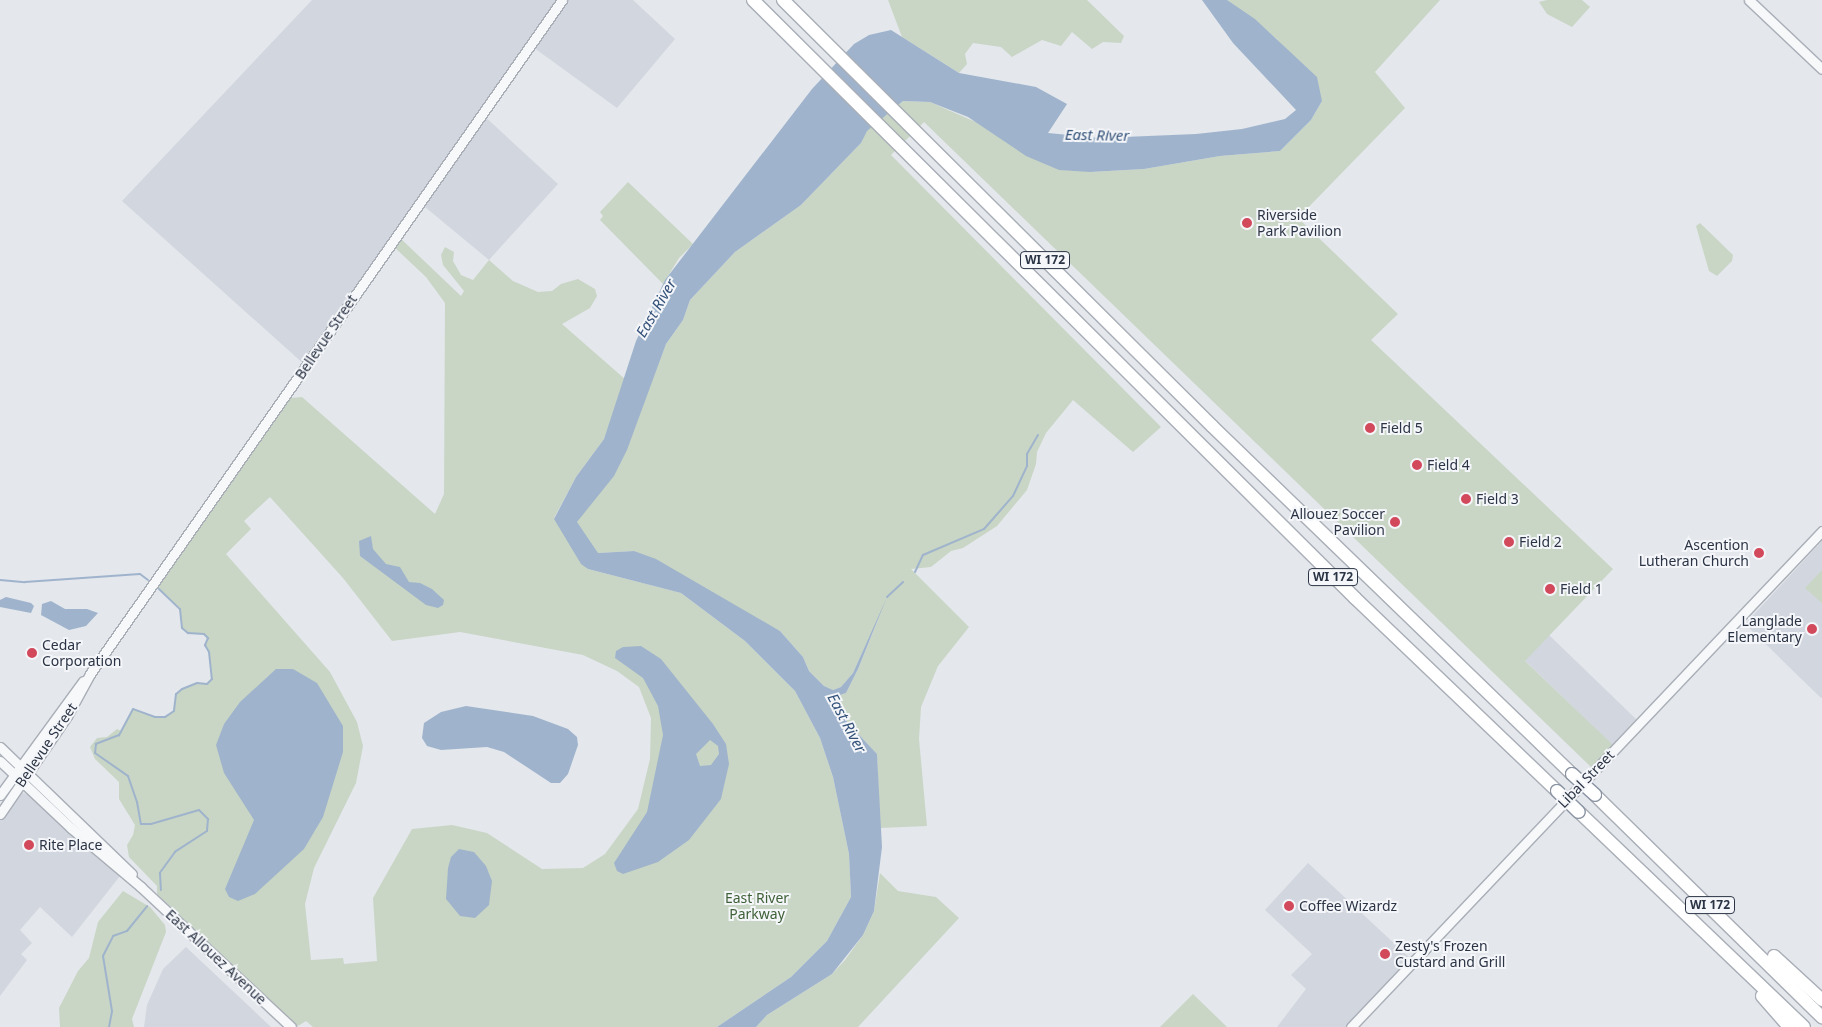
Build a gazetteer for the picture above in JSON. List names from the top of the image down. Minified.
{"streets":{"highway":["WI 172"],"street":["Bellevue Street","Libal Street","East Allouez Avenue"]},"crossings":[["Bellevue Street","East Allouez Avenue"]],"water":["East River"],"parks":["East River Parkway"],"places":["Riverside Park Pavilion","Field 5","Field 4","Field 3","Allouez Soccer Pavilion","Field 2","Ascention Lutheran Church","Field 1","Langlade Elementary","Cedar Corporation","Rite Place","Coffee Wizardz","Zesty's Frozen Custard and Grill"]}
